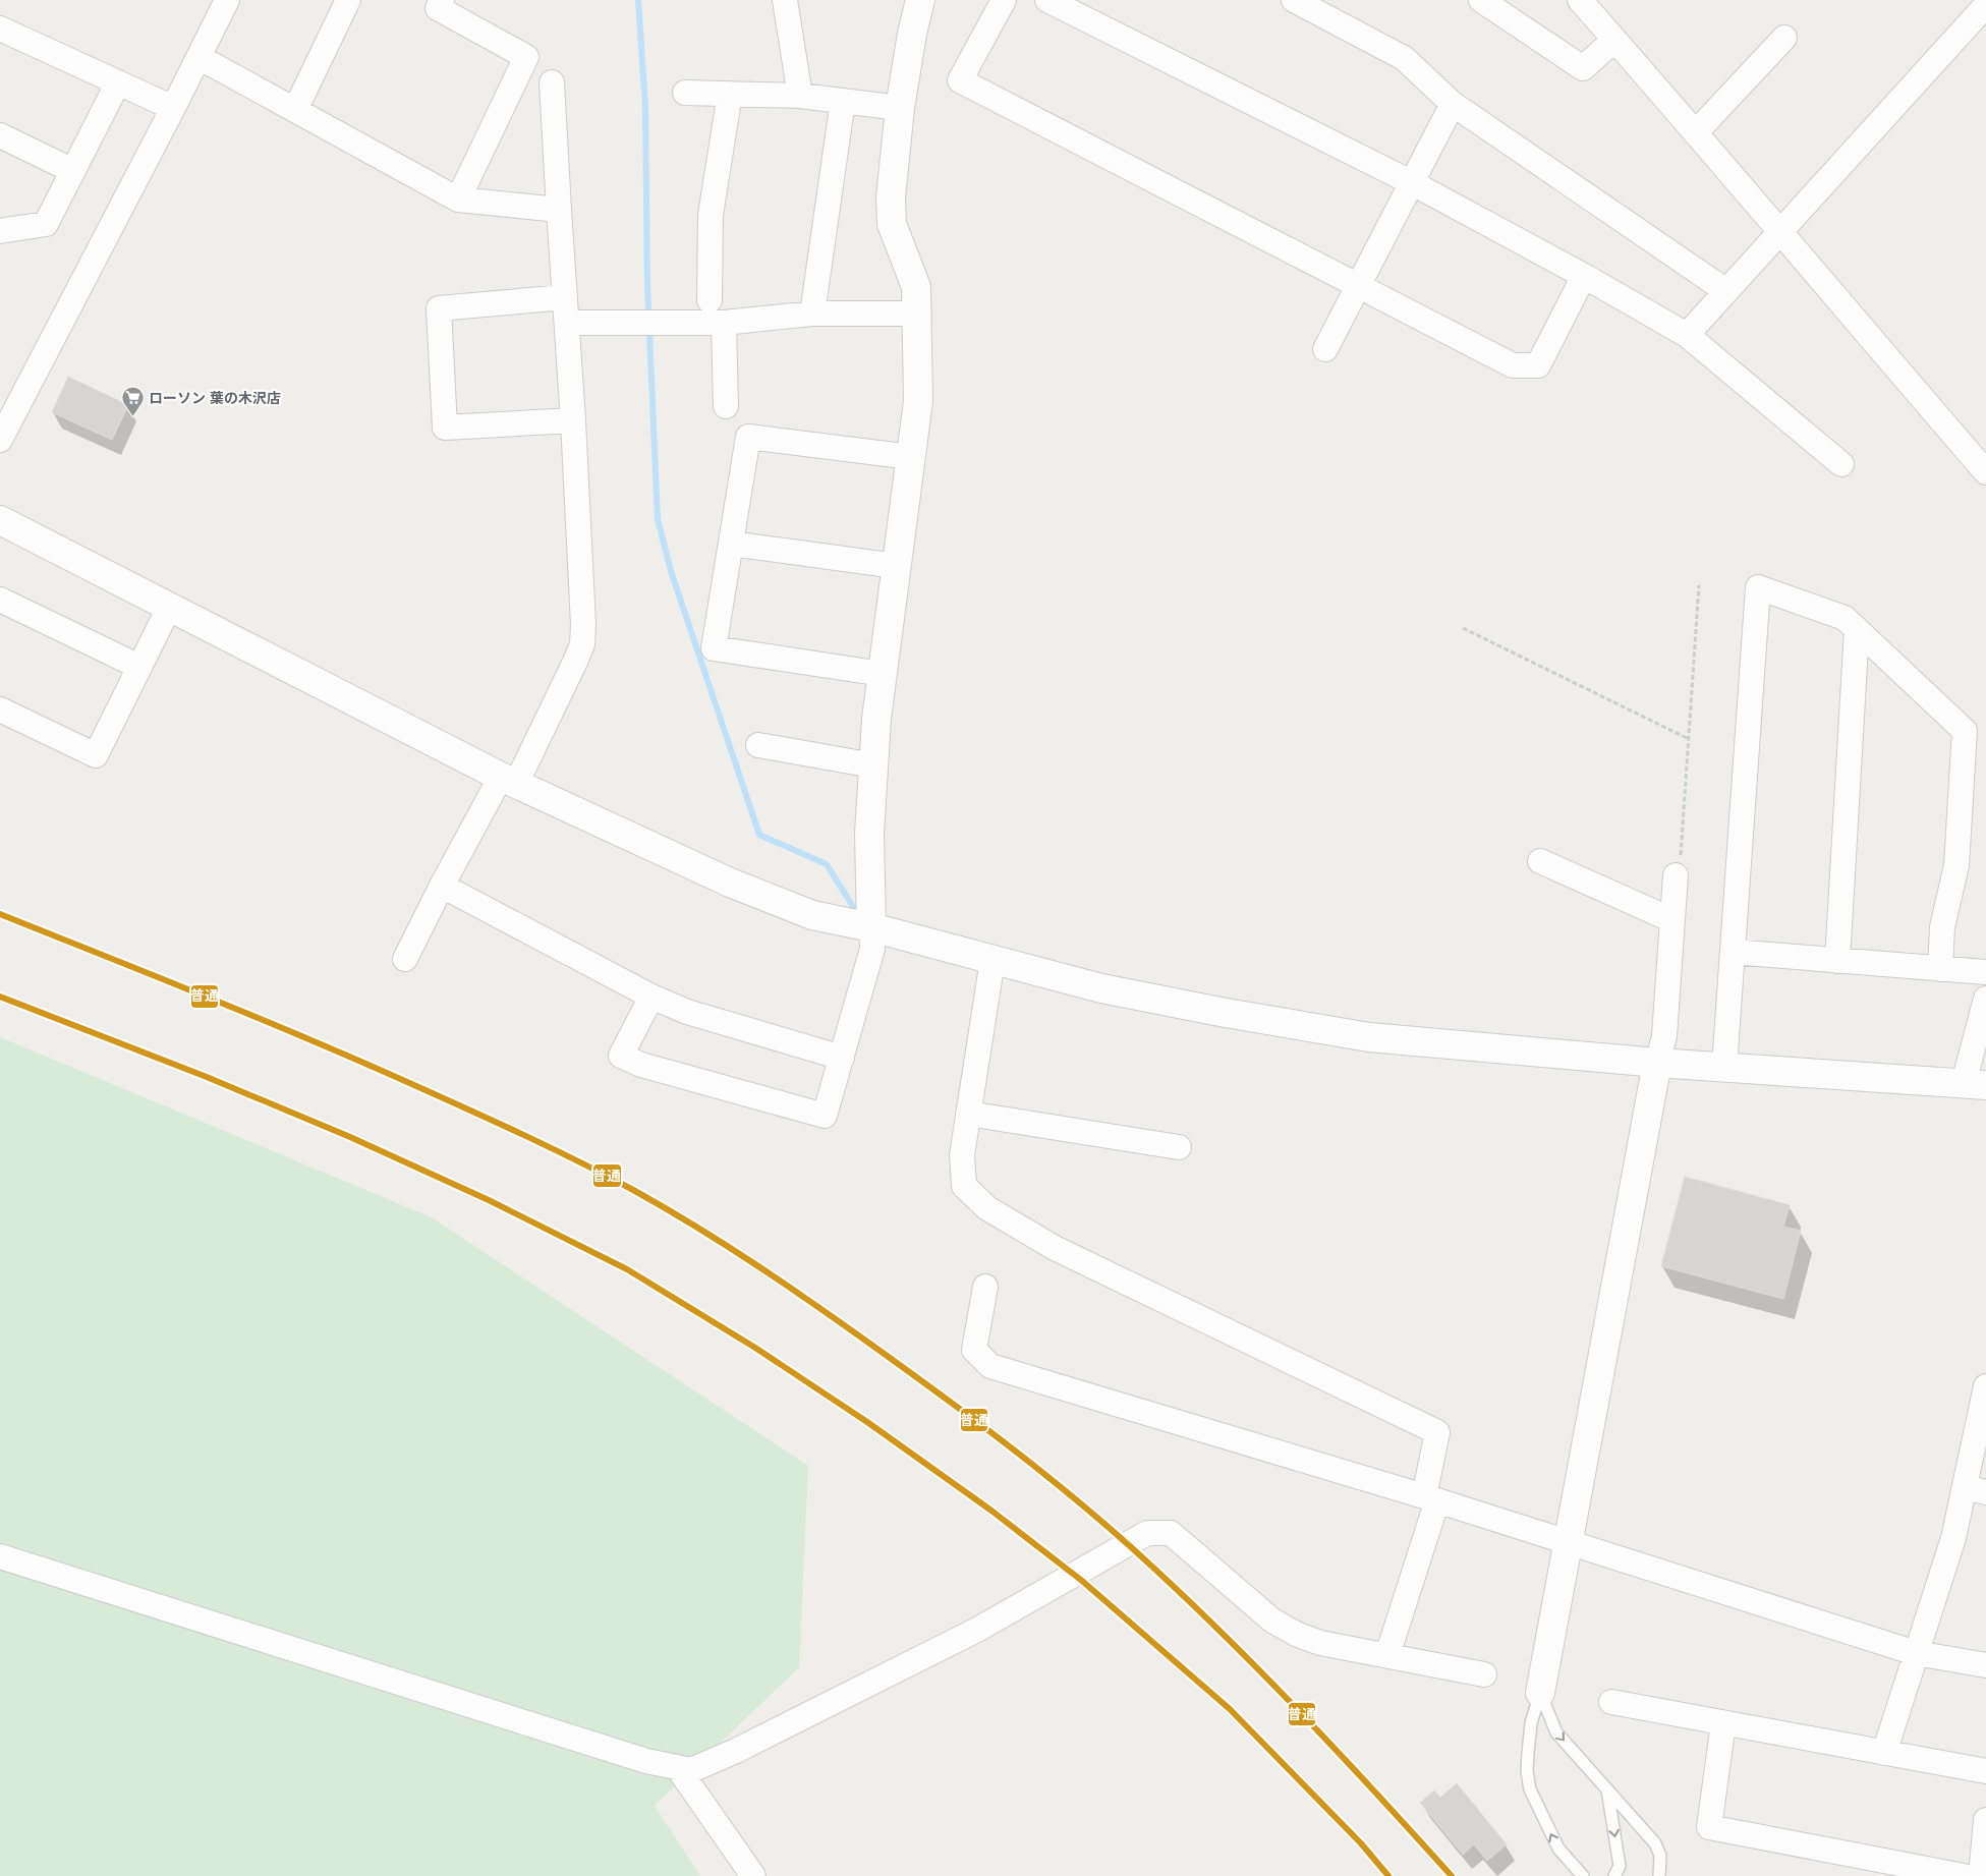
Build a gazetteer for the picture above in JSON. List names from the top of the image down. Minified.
{"places":{"supermarket":["ローソン 葉の木沢店"]},"lines":["transit line 普通"]}
